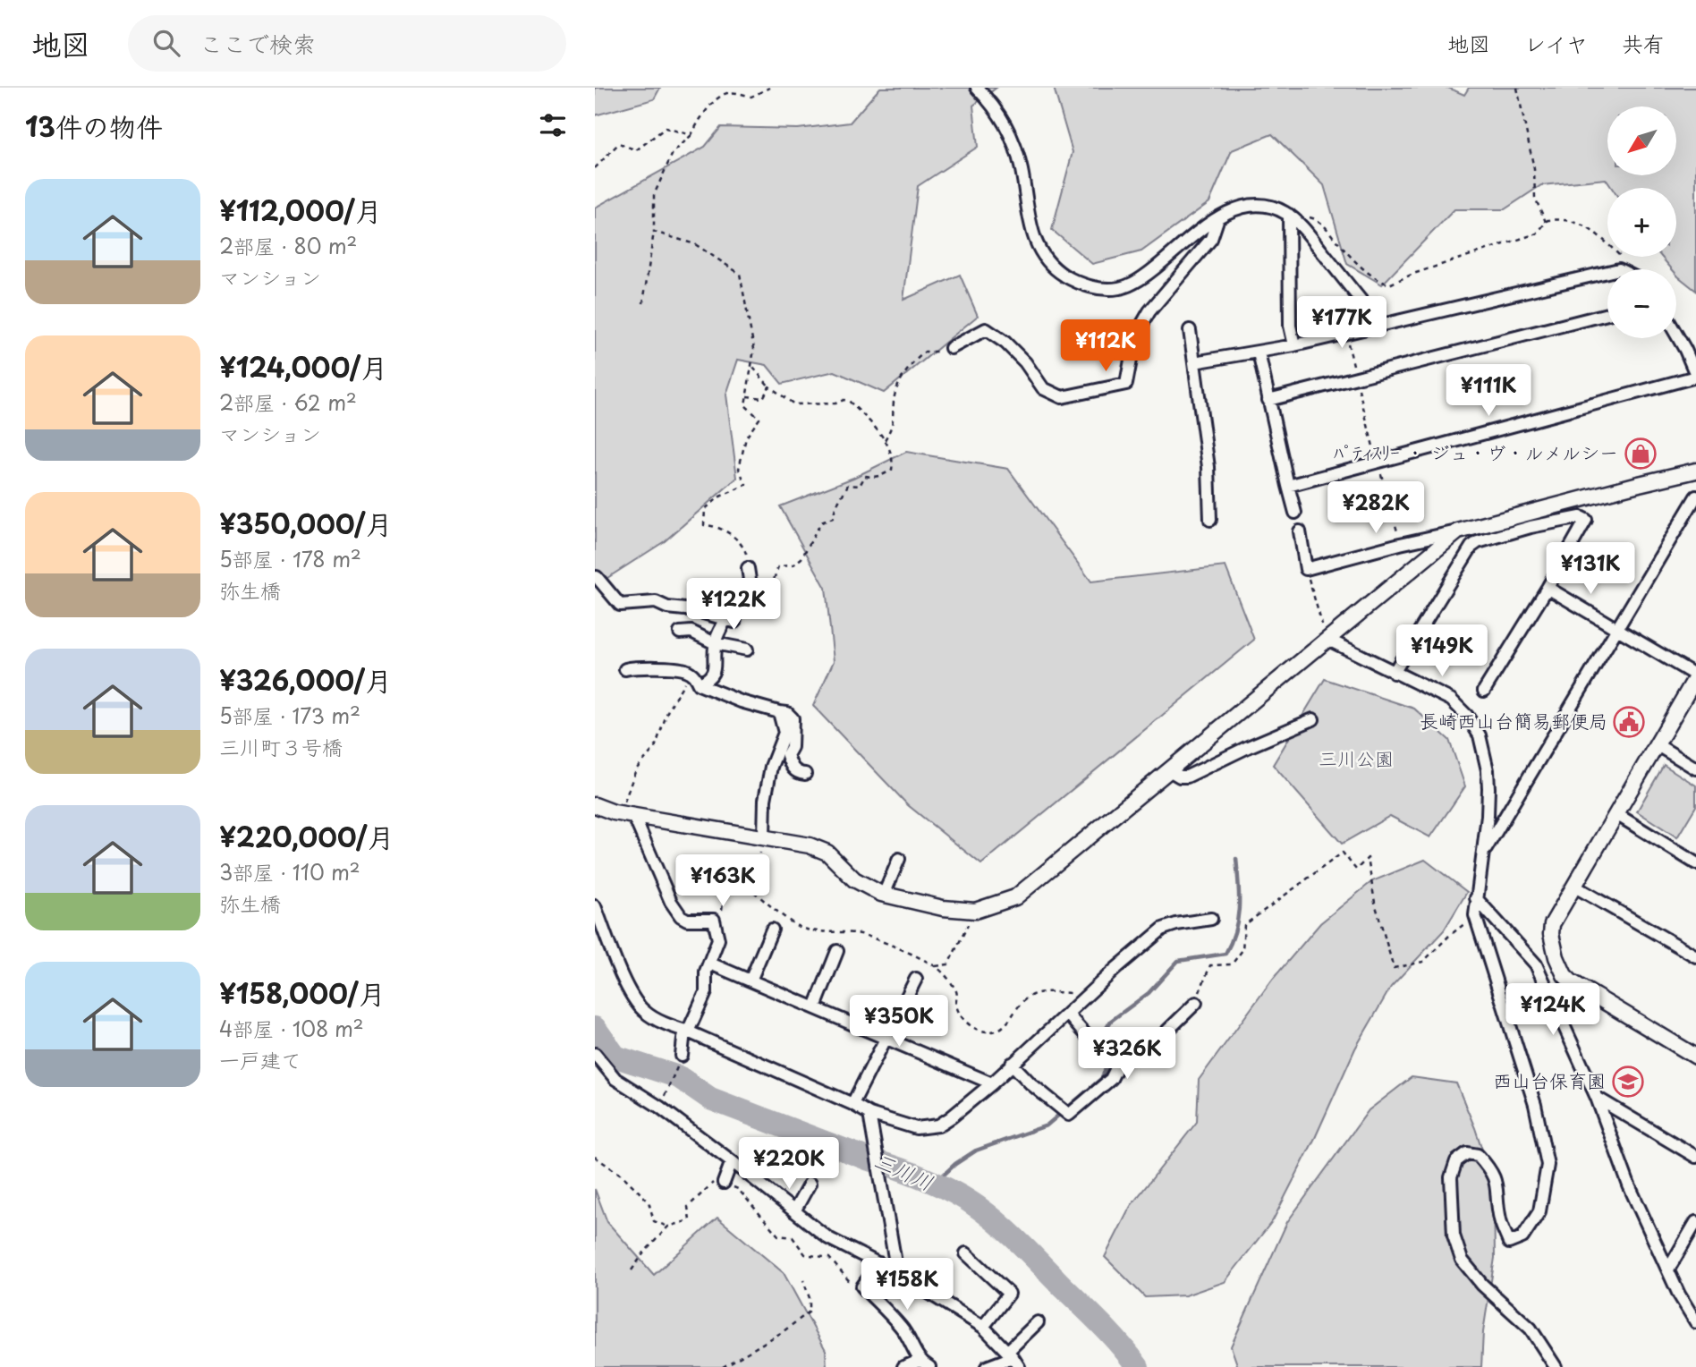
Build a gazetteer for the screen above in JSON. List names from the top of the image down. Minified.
{"water":["三川川"],"parks":["三川公園"],"places":{"shop":["ﾊﾟﾃｨｽﾘｰ ・ ジュ・ヴ・ルメルシー"],"public building":["長崎西山台簡易郵便局"],"school or university":["西山台保育園"]},"north":"bottom left","page":{"header":"地図","search":"ここで検索","nav":["地図","レイヤ","共有"],"heading":"13件の物件","map_buttons":["+","−"],"list":[{"name":"¥112,000/月","note":"2部屋 · 80 m² · マンション"},{"name":"¥124,000/月","note":"2部屋 · 62 m² · マンション"},{"name":"¥350,000/月","note":"5部屋 · 178 m² · 弥生橋"},{"name":"¥326,000/月","note":"5部屋 · 173 m² · 三川町３号橋"},{"name":"¥220,000/月","note":"3部屋 · 110 m² · 弥生橋"},{"name":"¥158,000/月","note":"4部屋 · 108 m² · 一戸建て"}],"price":["¥177K","¥112K","¥111K","¥282K","¥131K","¥122K","¥149K","¥163K","¥124K","¥350K","¥326K","¥220K","¥158K"]}}
